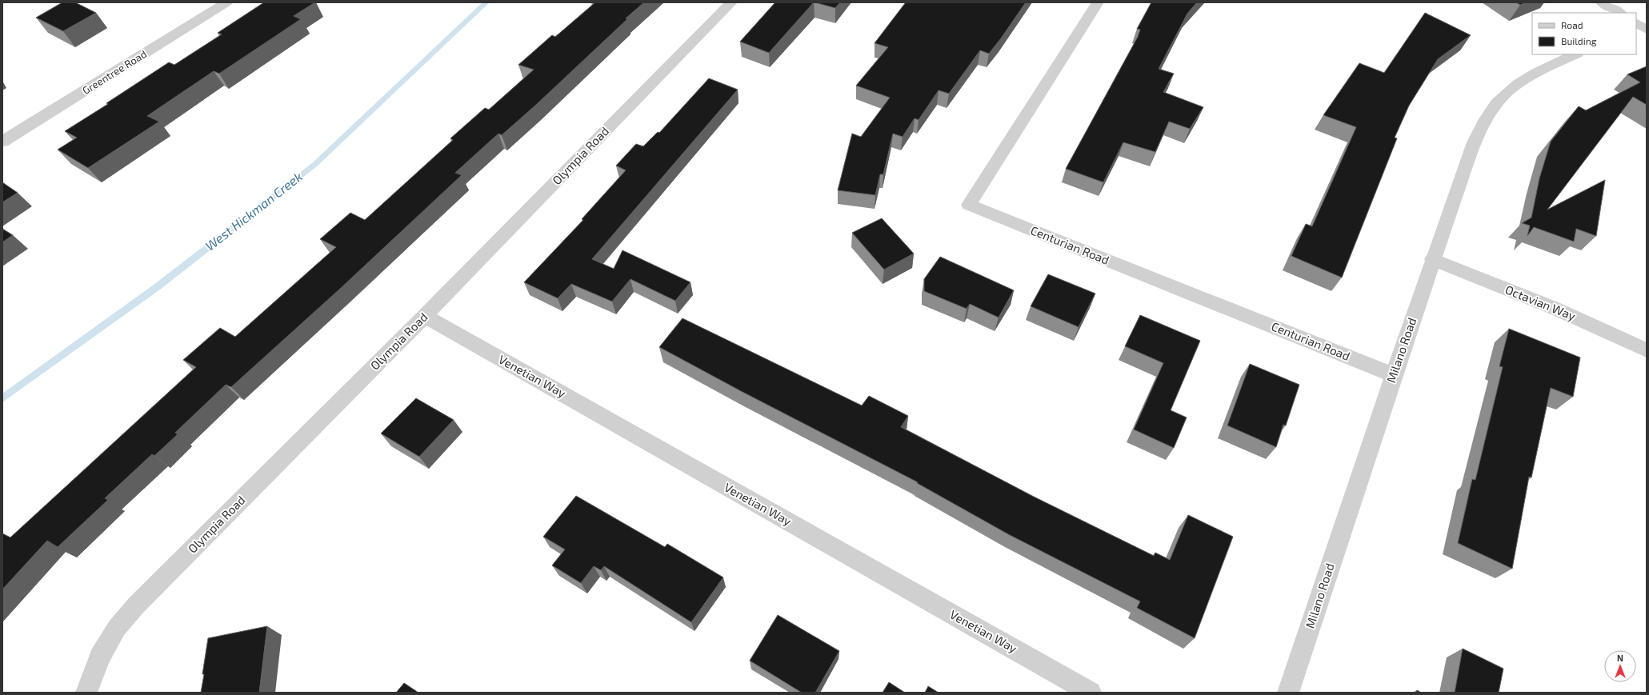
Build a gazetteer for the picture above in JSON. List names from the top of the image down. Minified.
{"streets":{"street":["Greentree Road","Olympia Road","Centurian Road","Octavian Way","Milano Road","Venetian Way"]},"crossings":[["Olympia Road","Venetian Way"],["Centurian Road","Milano Road"],["Octavian Way","Milano Road"]],"water":["West Hickman Creek"],"legend":["Road","Building"],"north":"top"}
